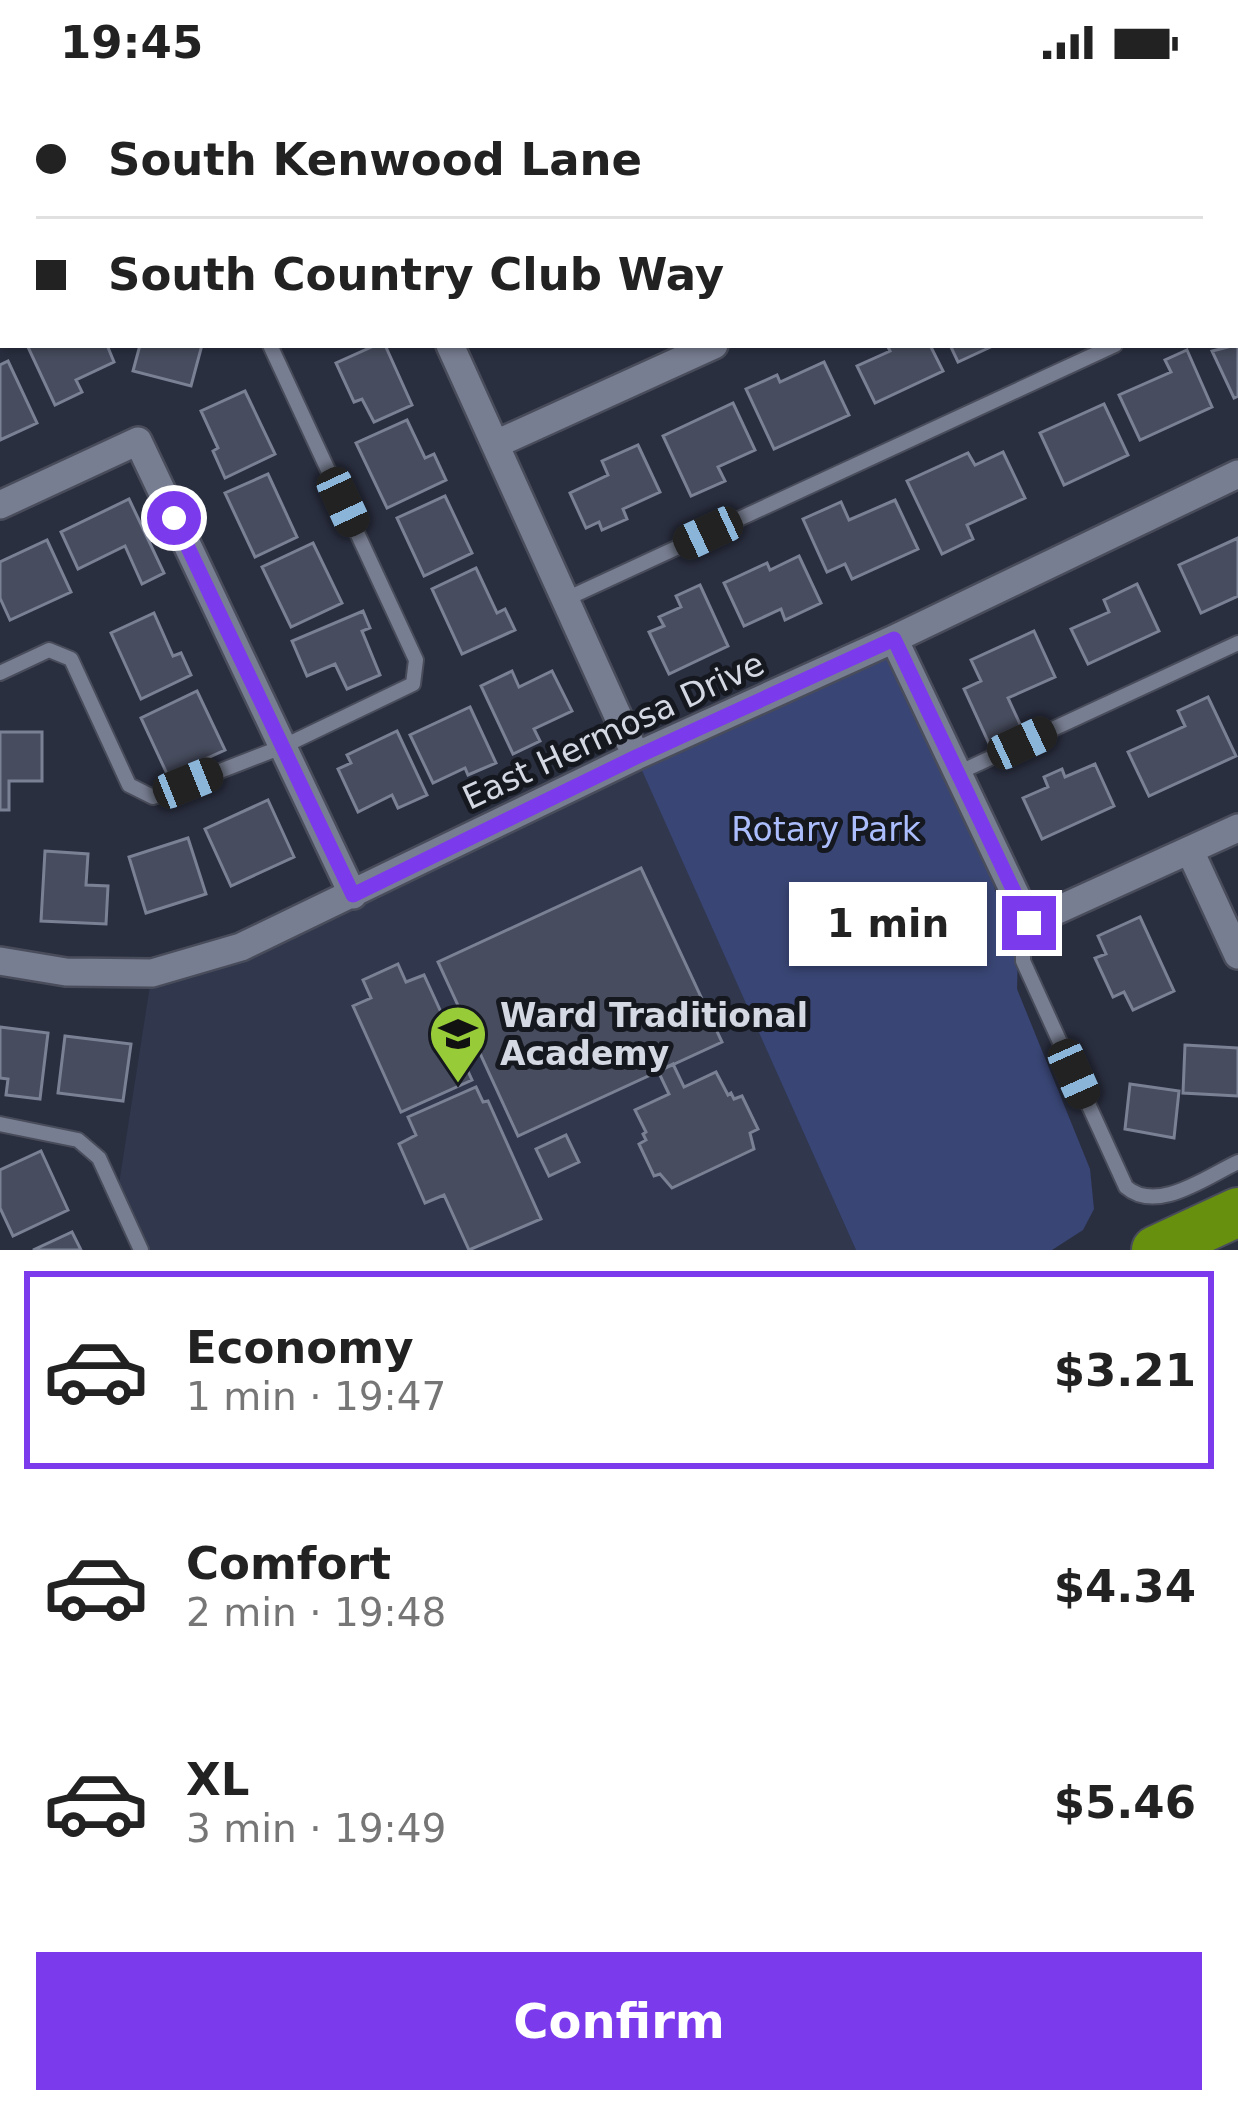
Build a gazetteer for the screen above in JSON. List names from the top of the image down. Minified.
{"streets":{"street":["East Hermosa Drive"]},"parks":["Rotary Park"],"places":{"school or university":["Ward Traditional Academy"]},"page":{"status":"19:45","banner":["South Kenwood Lane","South Country Club Way"],"bubble":"1 min","list":[{"name":"Economy","note":"1 min · 19:47","value":"$3.21"},{"name":"Comfort","note":"2 min · 19:48","value":"$4.34"},{"name":"XL","note":"3 min · 19:49","value":"$5.46"}],"buttons":"Confirm"}}
